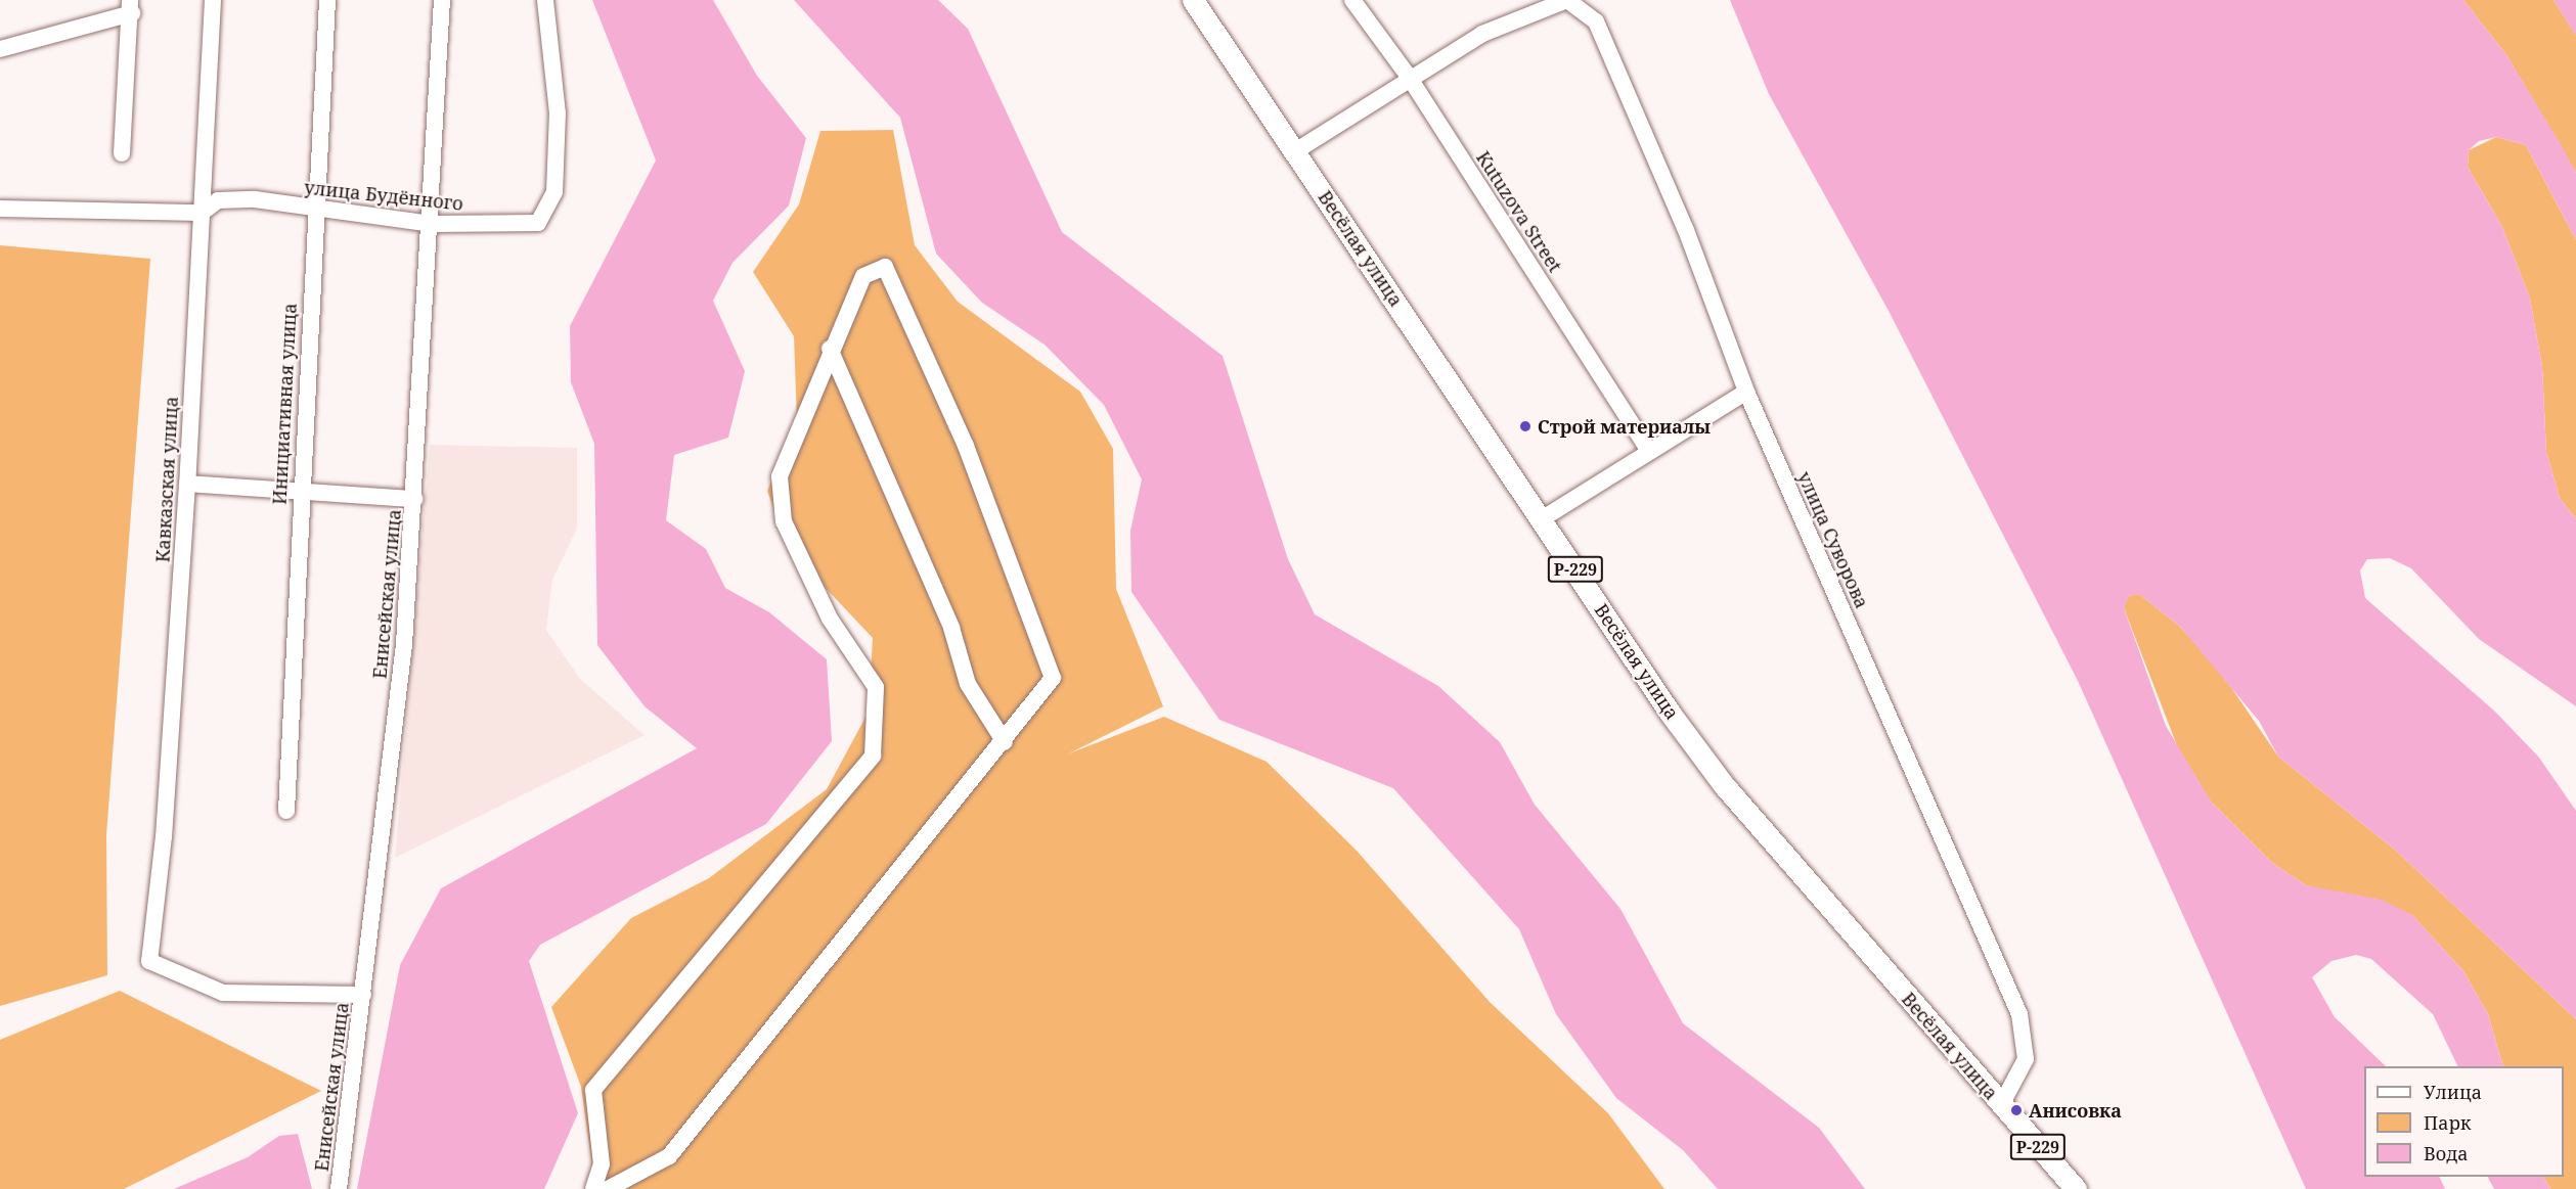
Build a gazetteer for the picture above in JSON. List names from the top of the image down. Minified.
{"streets":{"main road":["Весёлая улица","Р-229"],"street":["улица Будённого","Kutuzova Street","Инициативная улица","Кавказская улица","улица Суворова","Енисейская улица"]},"crossings":[["улица Будённого","Инициативная улица"],["улица Будённого","Кавказская улица"],["улица Будённого","Енисейская улица"],["Весёлая улица","улица Суворова"],["Весёлая улица","Р-229"],["Кавказская улица","Енисейская улица"],["улица Суворова","Р-229"]],"places":["Строй материалы","Анисовка"],"legend":["Улица","Парк","Вода"]}
